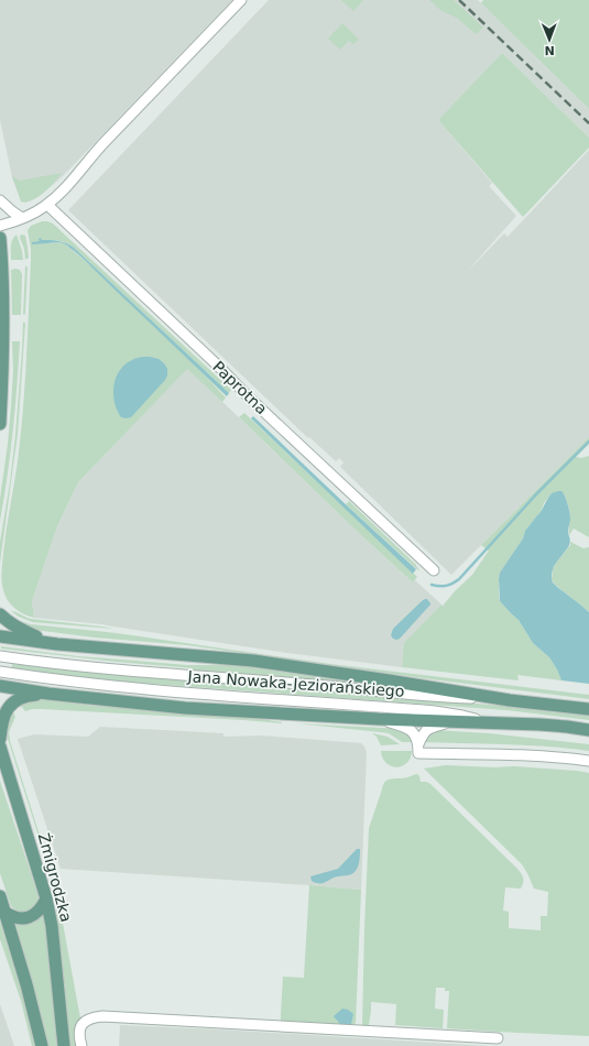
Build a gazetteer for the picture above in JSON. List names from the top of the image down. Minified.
{"streets":{"main road":["Jana Nowaka-Jeziorańskiego","Żmigrodzka"],"street":["Paprotna"]},"north":"bottom"}
